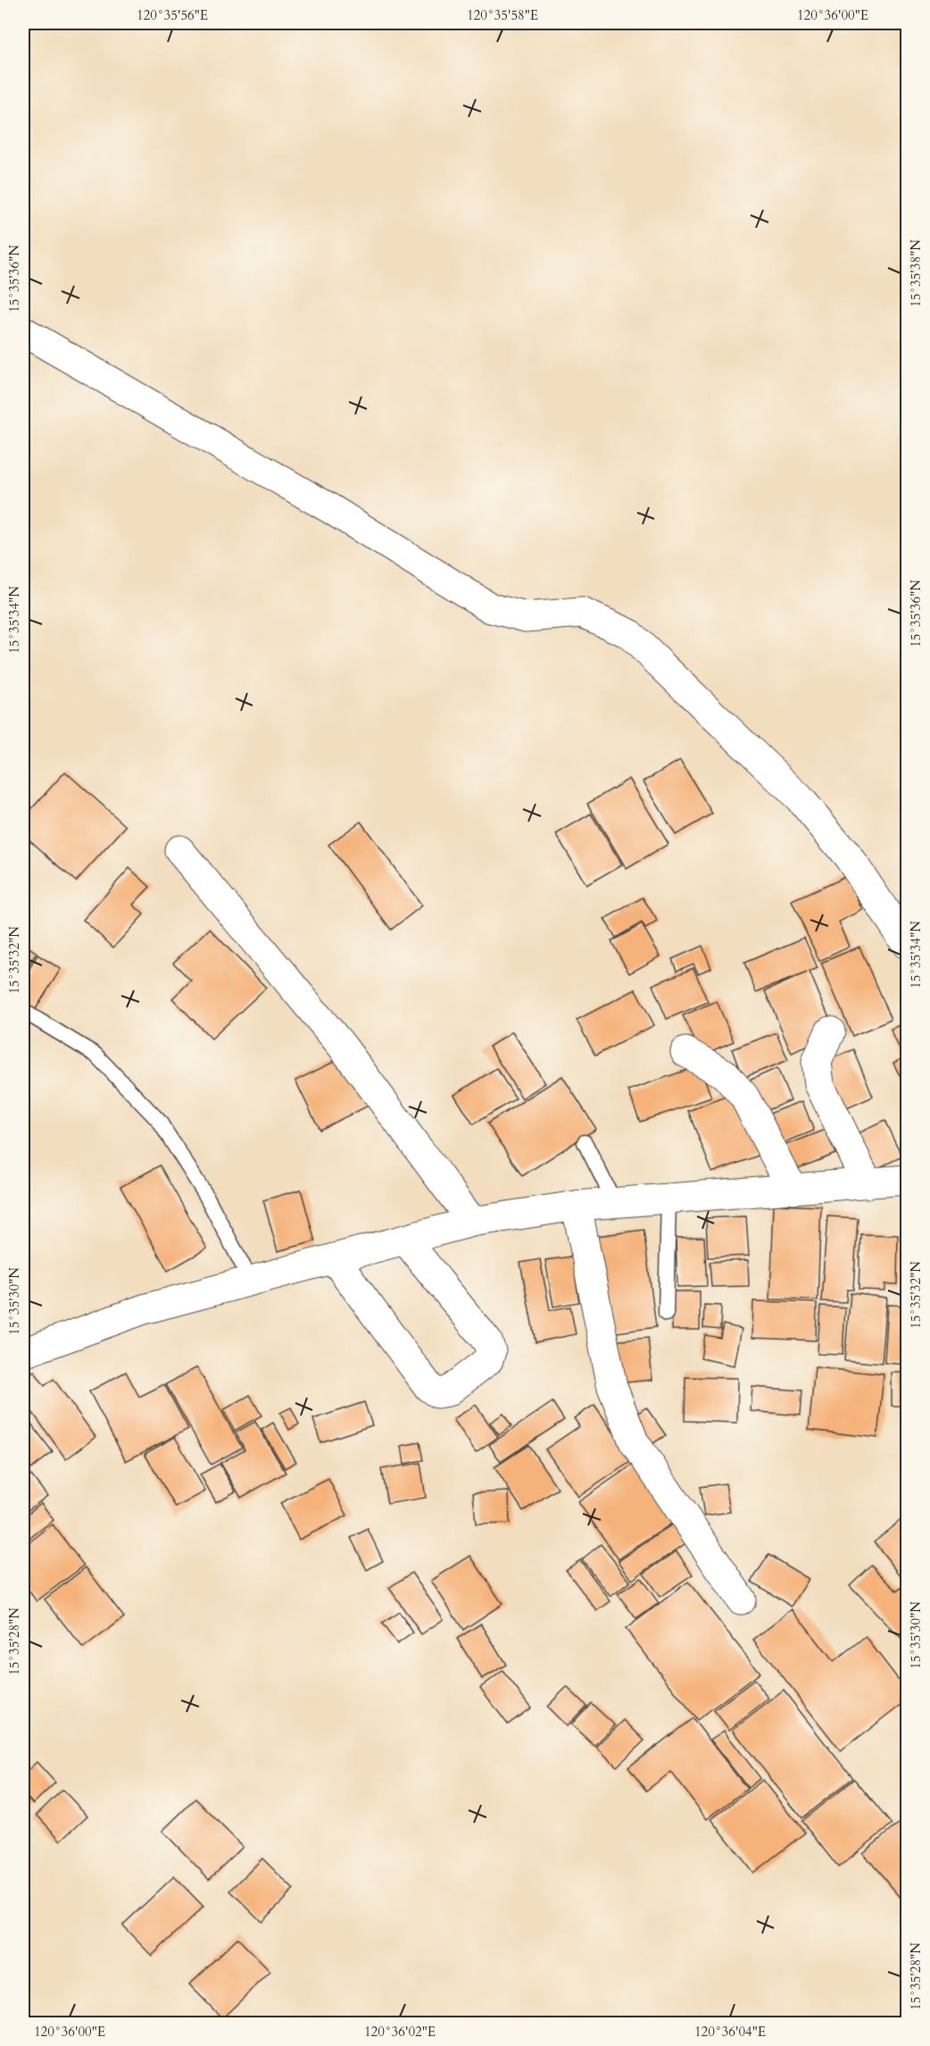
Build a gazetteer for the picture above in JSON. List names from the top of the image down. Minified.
{"coordinates":["120°35'56\"E","120°35'58\"E","120°36'00\"E","15°35'38\"N","15°35'36\"N","15°35'34\"N","15°35'32\"N","15°35'30\"N","15°35'28\"N","120°36'02\"E","120°36'04\"E"]}
